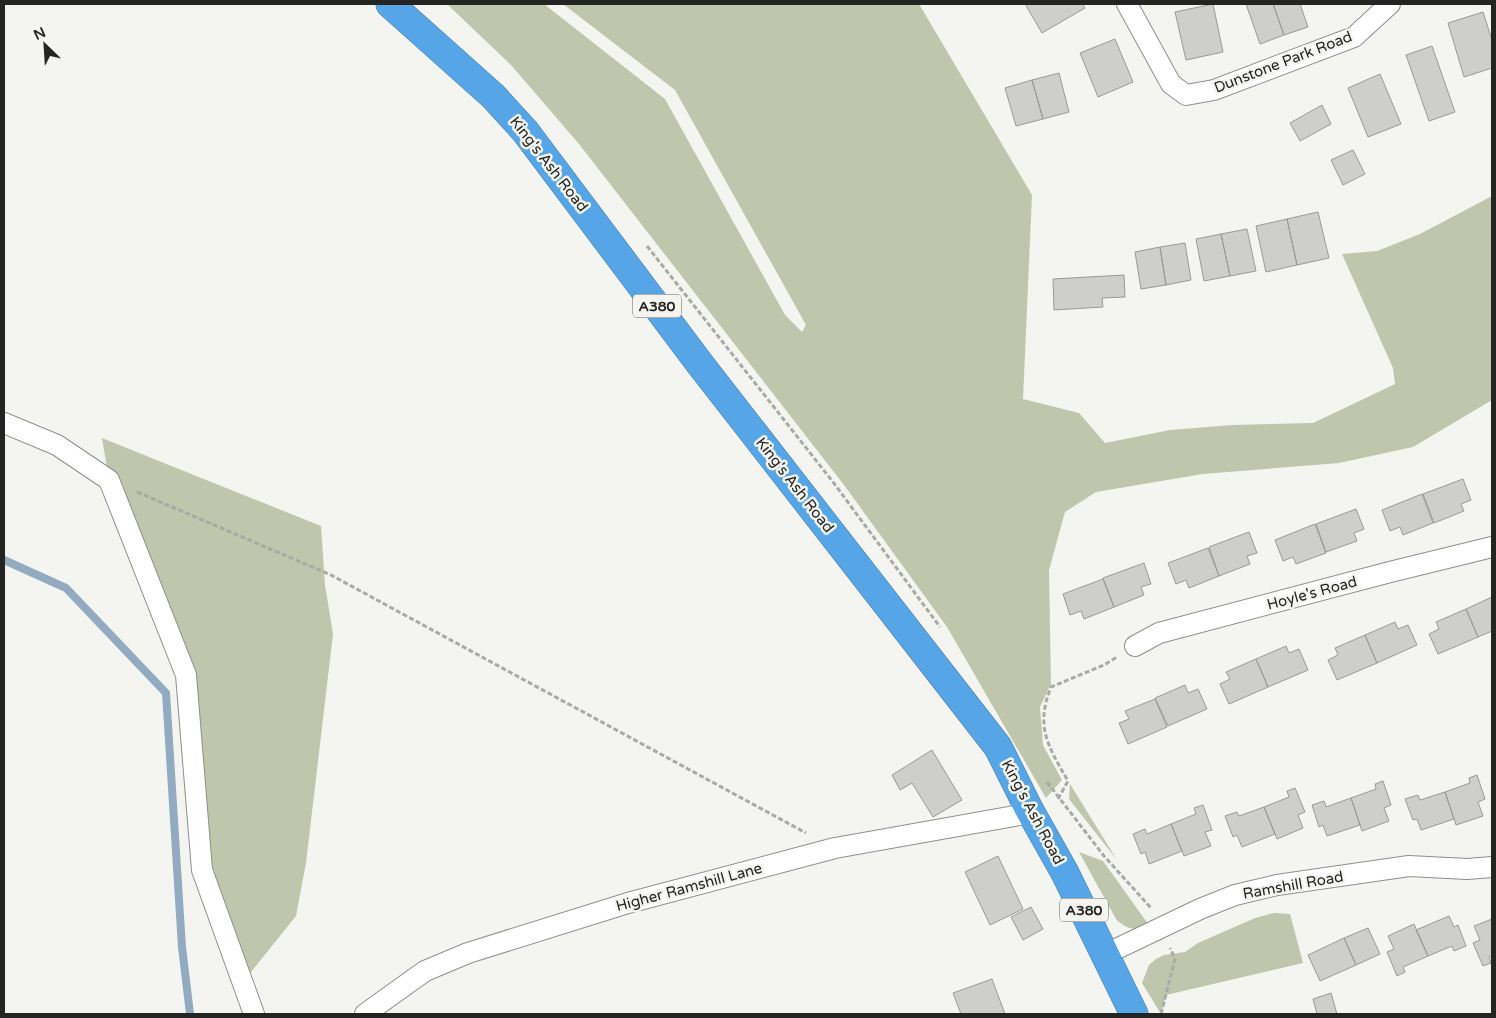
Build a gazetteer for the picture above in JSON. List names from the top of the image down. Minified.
{"streets":{"highway":["King's Ash Road","A380"],"street":["Dunstone Park Road","Hoyle's Road","Ramshill Road","Higher Ramshill Lane"]},"crossings":[["King's Ash Road","Ramshill Road"],["King's Ash Road","Higher Ramshill Lane"]],"north":"top left"}
